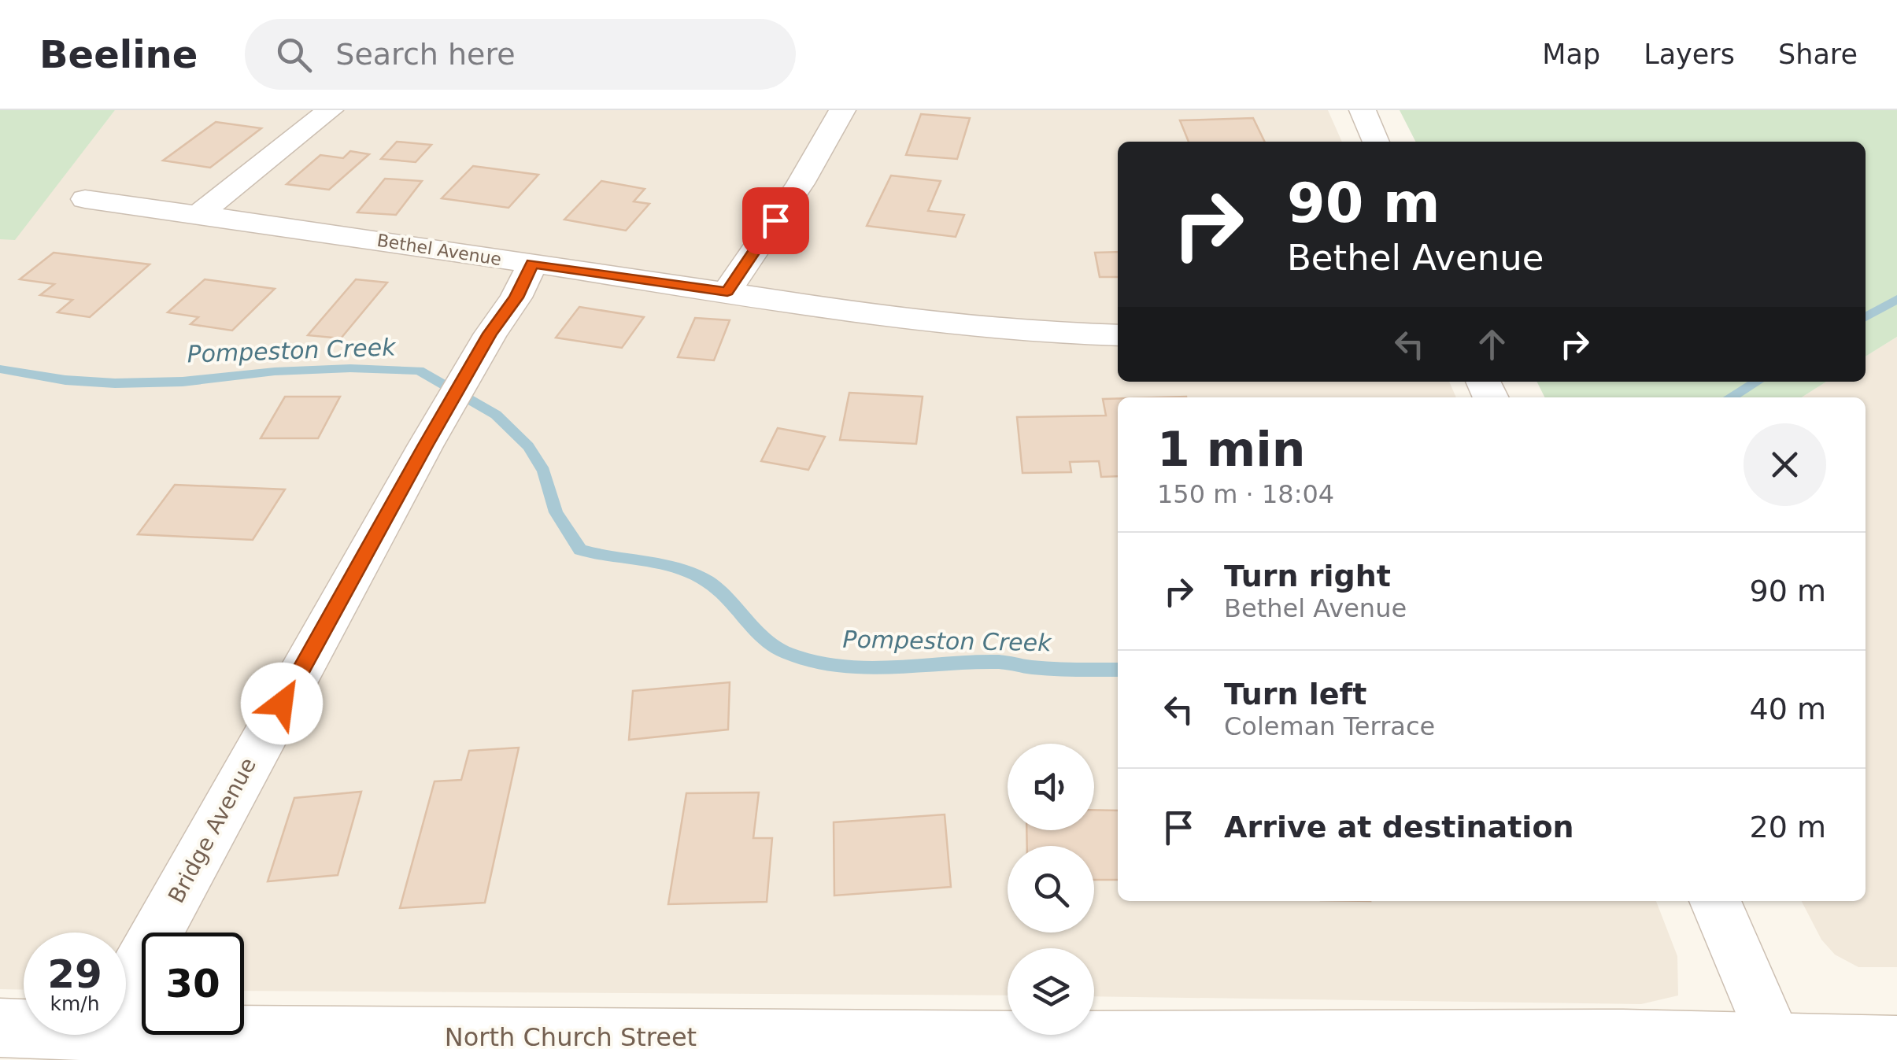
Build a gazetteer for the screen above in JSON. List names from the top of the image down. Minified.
{"streets":{"main road":["North Church Street"],"street":["Bethel Avenue","Bridge Avenue"]},"crossings":[["Bethel Avenue","Bridge Avenue"]],"water":["Pompeston Creek"],"page":{"header":"Beeline","search":"Search here","nav":["Map","Layers","Share"],"turn":["90 m","Bethel Avenue"],"heading":["1 min","150 m · 18:04"],"list":[{"name":"Turn right","note":"Bethel Avenue","value":"90 m"},{"name":"Turn left","note":"Coleman Terrace","value":"40 m"},{"name":"Arrive at destination","value":"20 m"}],"speed":"29 km/h","limit":"30"}}
